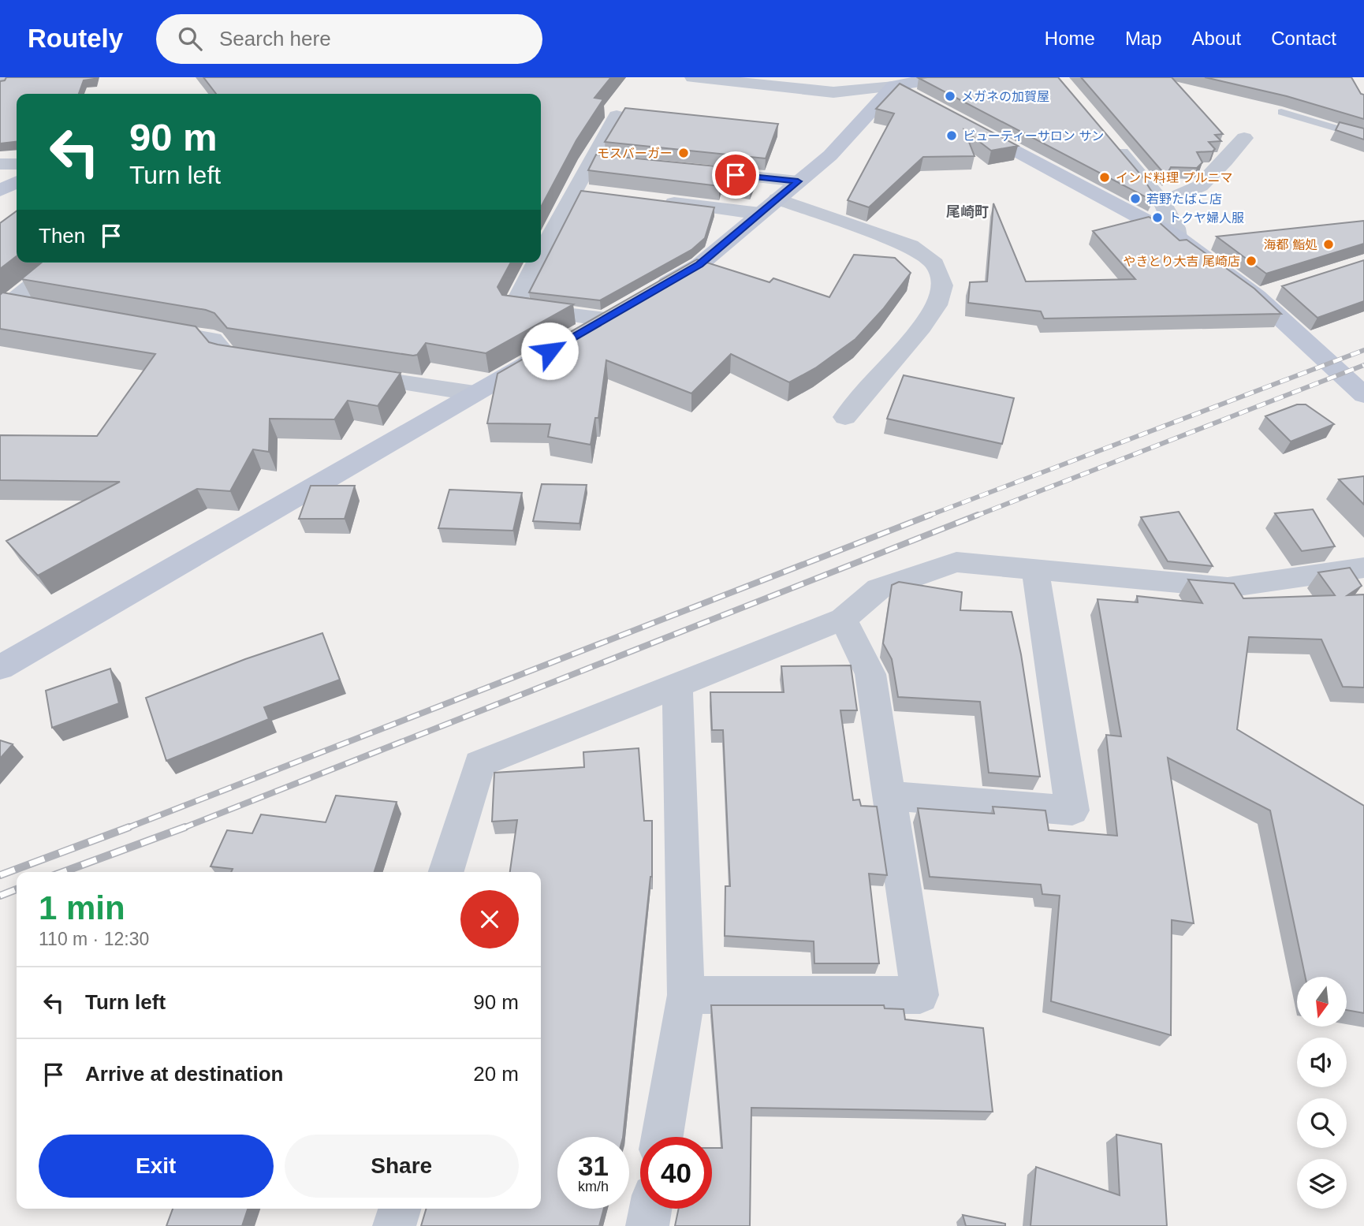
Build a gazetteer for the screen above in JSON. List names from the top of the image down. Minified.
{"districts":["尾崎町"],"places":["メガネの加賀屋","ビューティーサロン サン","モスバーガー","インド料理 プルニマ","若野たばこ店","トクヤ婦人服","海都 鮨処","やきとり大吉 尾崎店"],"north":"bottom","page":{"header":"Routely","search":"Search here","nav":["Home","Map","About","Contact"],"turn":["90 m","Turn left"],"then":"Then","heading":["1 min","110 m · 12:30"],"list":[{"name":"Turn left","value":"90 m"},{"name":"Arrive at destination","value":"20 m"}],"buttons":["Exit","Share"],"speed":"31 km/h","limit":"40"}}
